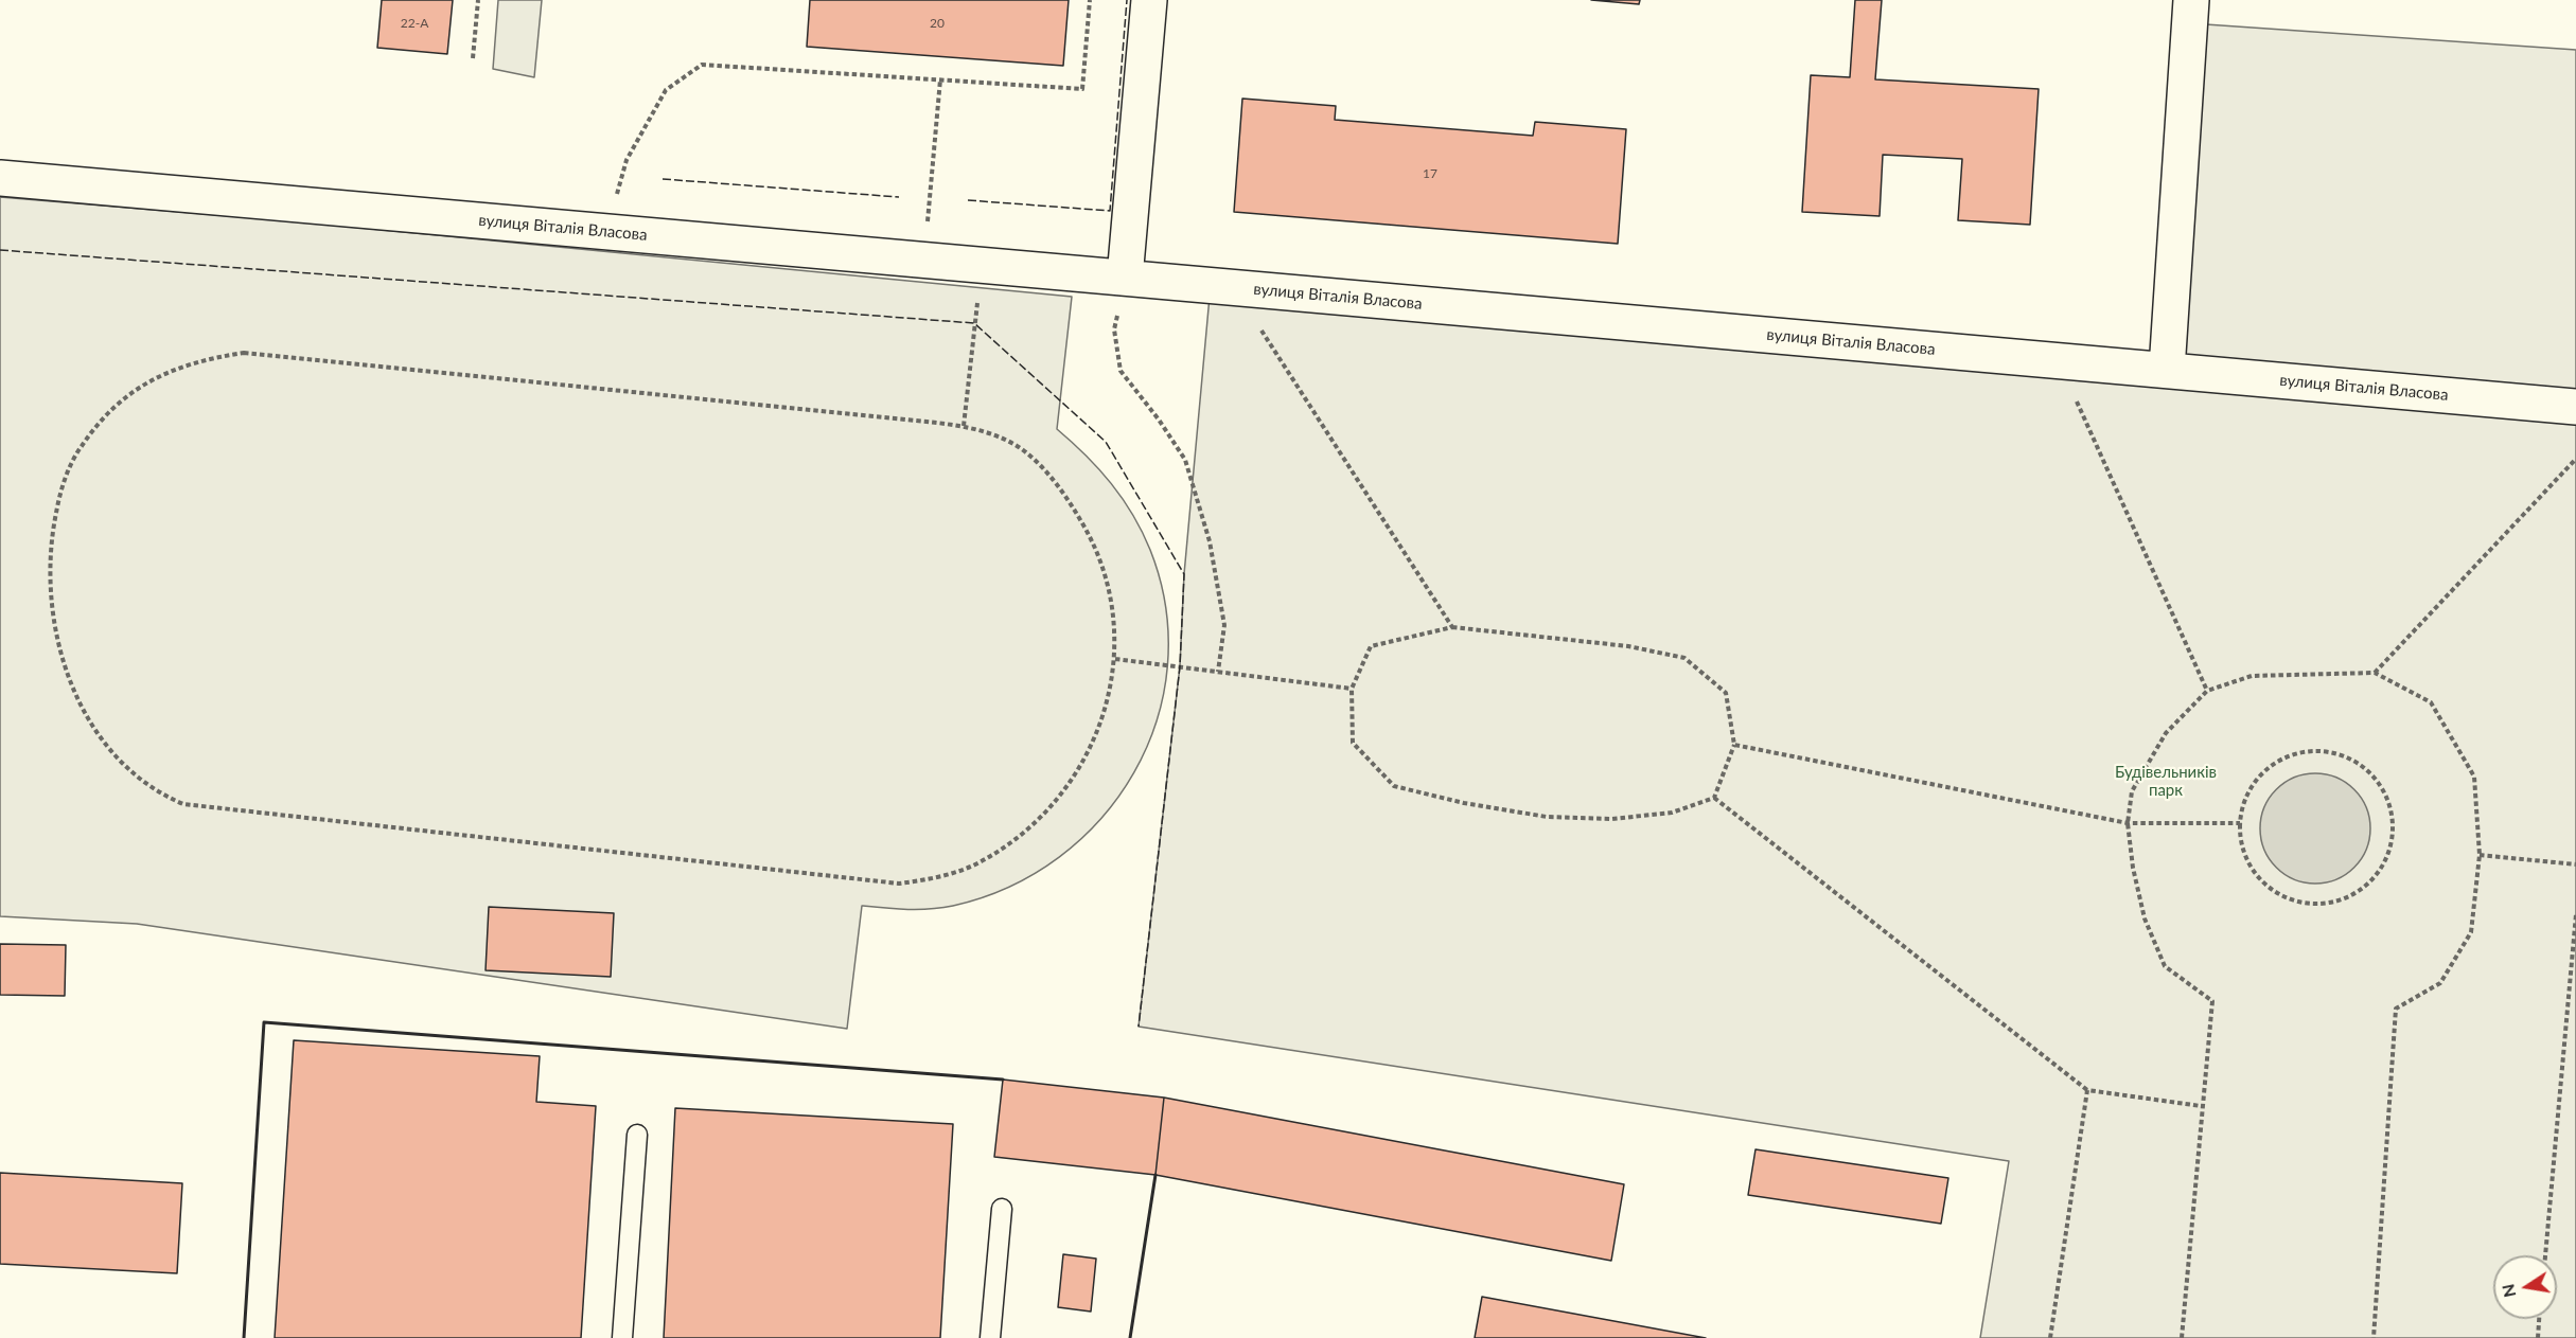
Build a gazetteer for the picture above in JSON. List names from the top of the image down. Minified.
{"streets":{"street":["вулиця Віталія Власова"]},"parks":["Будівельників парк"],"house_numbers":["22-А","20","17"],"north":"left"}
